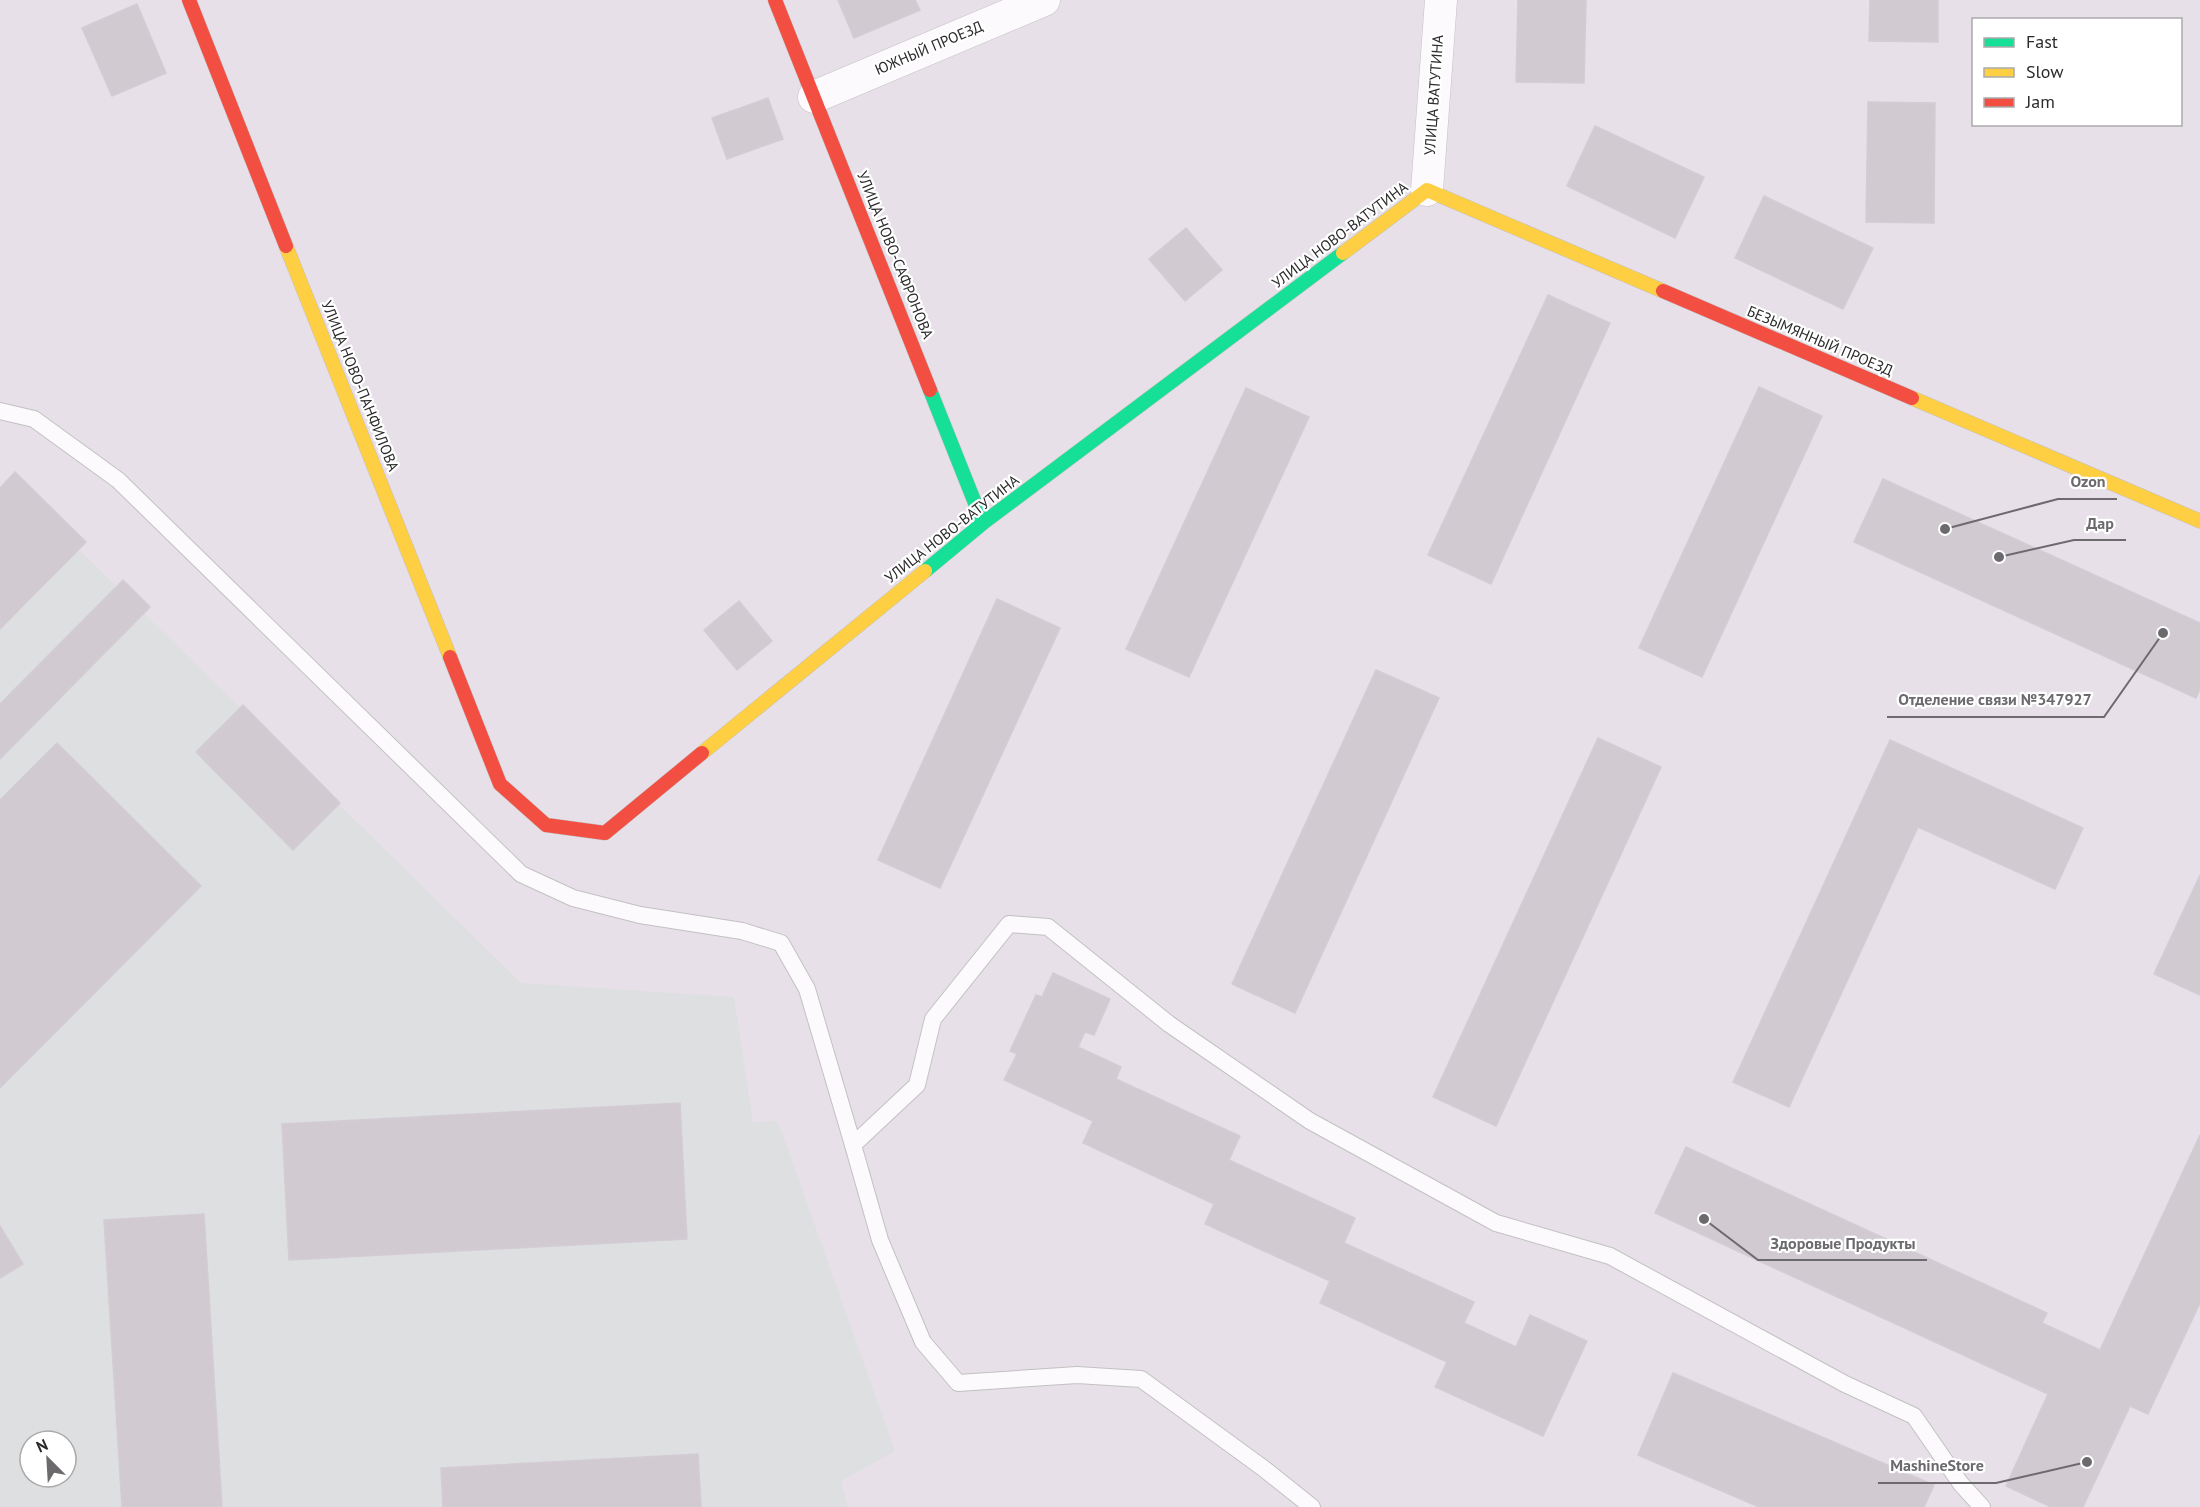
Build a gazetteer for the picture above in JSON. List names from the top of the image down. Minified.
{"streets":{"street":["ЮЖНЫЙ ПРОЕЗД","УЛИЦА ВАТУТИНА","УЛИЦА НОВО-ВАТУТИНА","УЛИЦА НОВО-САФРОНОВА","БЕЗЫМЯННЫЙ ПРОЕЗД","УЛИЦА НОВО-ПАНФИЛОВА"]},"crossings":[["ЮЖНЫЙ ПРОЕЗД","УЛИЦА НОВО-САФРОНОВА"],["УЛИЦА ВАТУТИНА","УЛИЦА НОВО-ВАТУТИНА"],["УЛИЦА ВАТУТИНА","БЕЗЫМЯННЫЙ ПРОЕЗД"],["УЛИЦА НОВО-ВАТУТИНА","УЛИЦА НОВО-САФРОНОВА"],["УЛИЦА НОВО-ВАТУТИНА","БЕЗЫМЯННЫЙ ПРОЕЗД"],["УЛИЦА НОВО-ВАТУТИНА","УЛИЦА НОВО-ПАНФИЛОВА"]],"places":["Ozon","Дар","Отделение связи №347927","Здоровые Продукты","MashineStore"],"legend":["Fast","Slow","Jam"],"north":"top left"}
